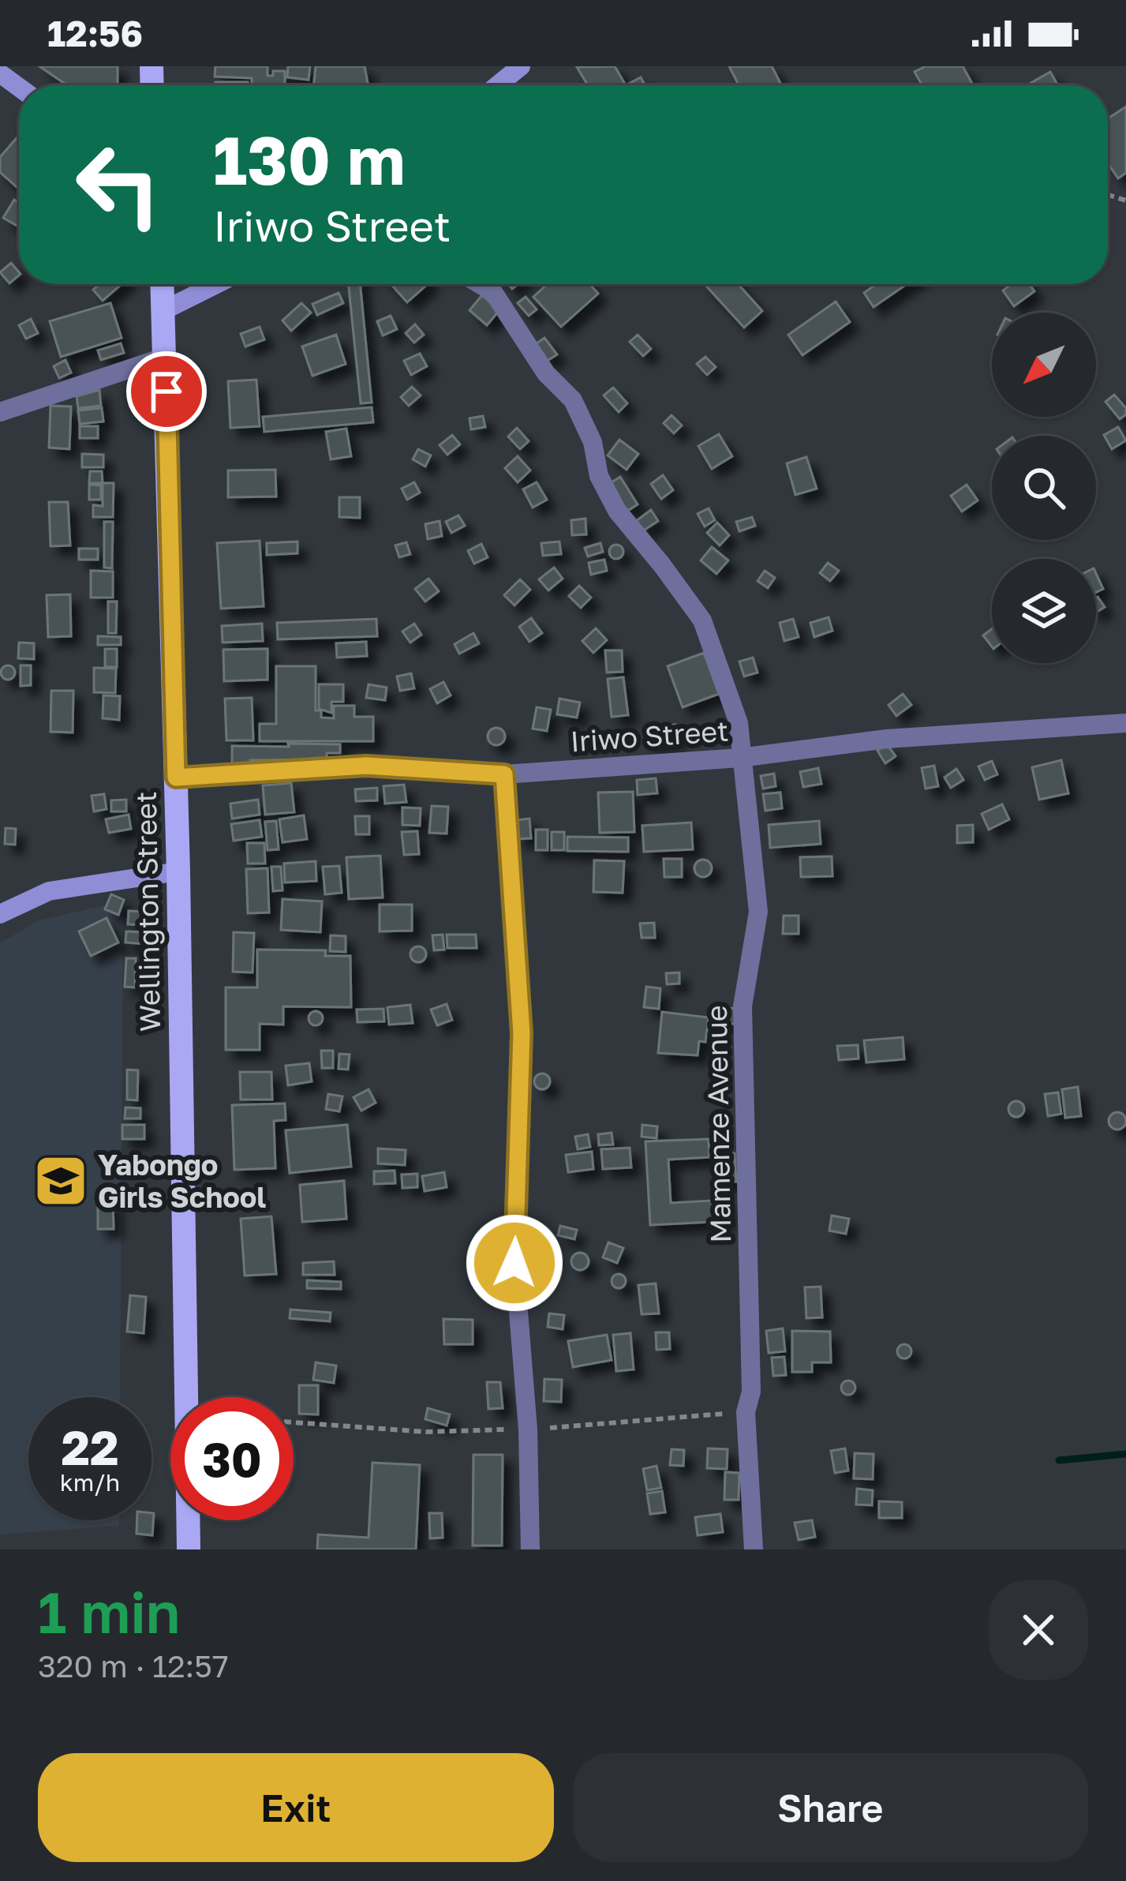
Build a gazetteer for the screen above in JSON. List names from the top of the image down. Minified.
{"streets":{"main road":["Wellington Street"],"street":["Iriwo Street","Mamenze Avenue"]},"crossings":[["Iriwo Street","Wellington Street"],["Iriwo Street","Mamenze Avenue"]],"places":{"school or university":["Yabongo Girls School"]},"north":"bottom left","page":{"status":"12:56","turn":["130 m","Iriwo Street"],"speed":"22 km/h","limit":"30","heading":["1 min","320 m · 12:57"],"buttons":["Exit","Share"]}}
